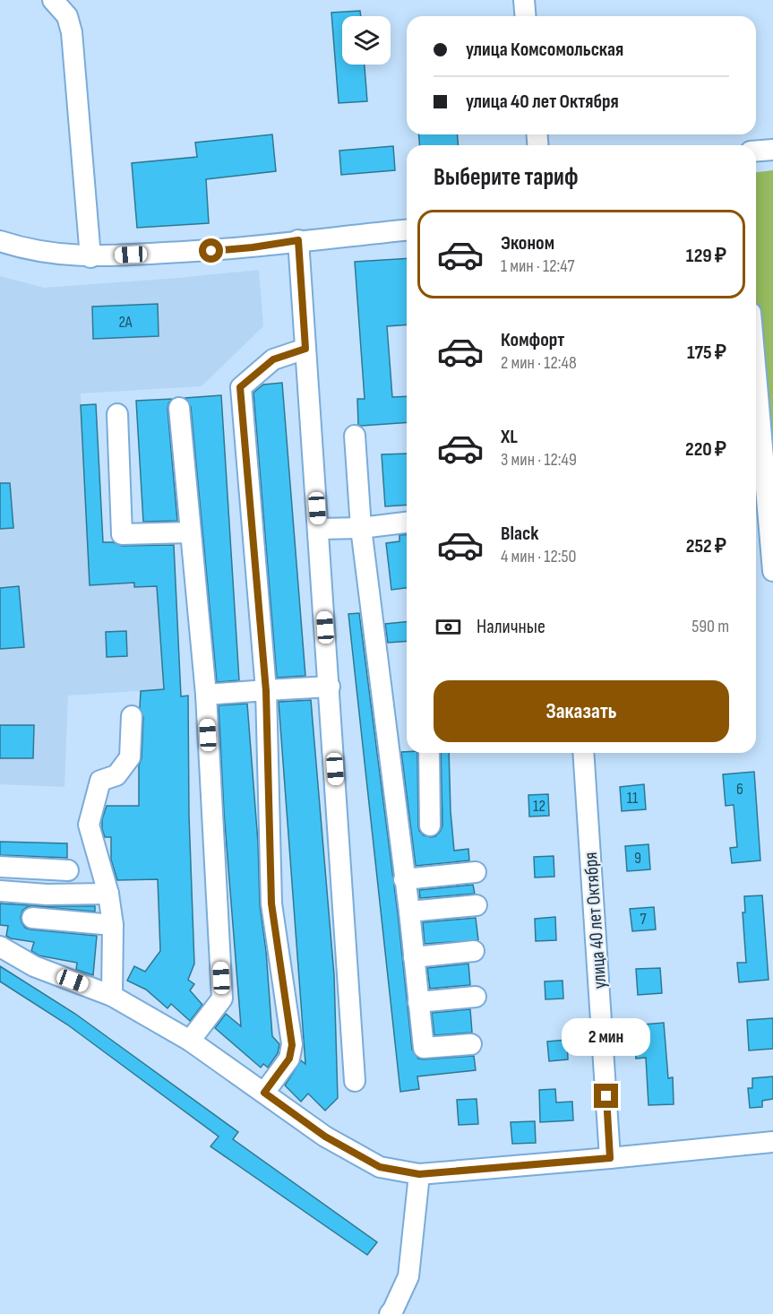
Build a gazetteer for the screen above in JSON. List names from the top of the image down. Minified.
{"streets":{"street":["улица 40 лет Октября"]},"house_numbers":["2А","6","11","12","9","7"],"page":{"banner":["улица Комсомольская","улица 40 лет Октября"],"heading":"Выберите тариф","list":[{"name":"Эконом","note":"1 мин · 12:47","value":"129 ₽"},{"name":"Комфорт","note":"2 мин · 12:48","value":"175 ₽"},{"name":"XL","note":"3 мин · 12:49","value":"220 ₽"},{"name":"Black","note":"4 мин · 12:50","value":"252 ₽"}],"pay":["Наличные","590 m"],"buttons":"Заказать","bubble":"2 мин"}}
